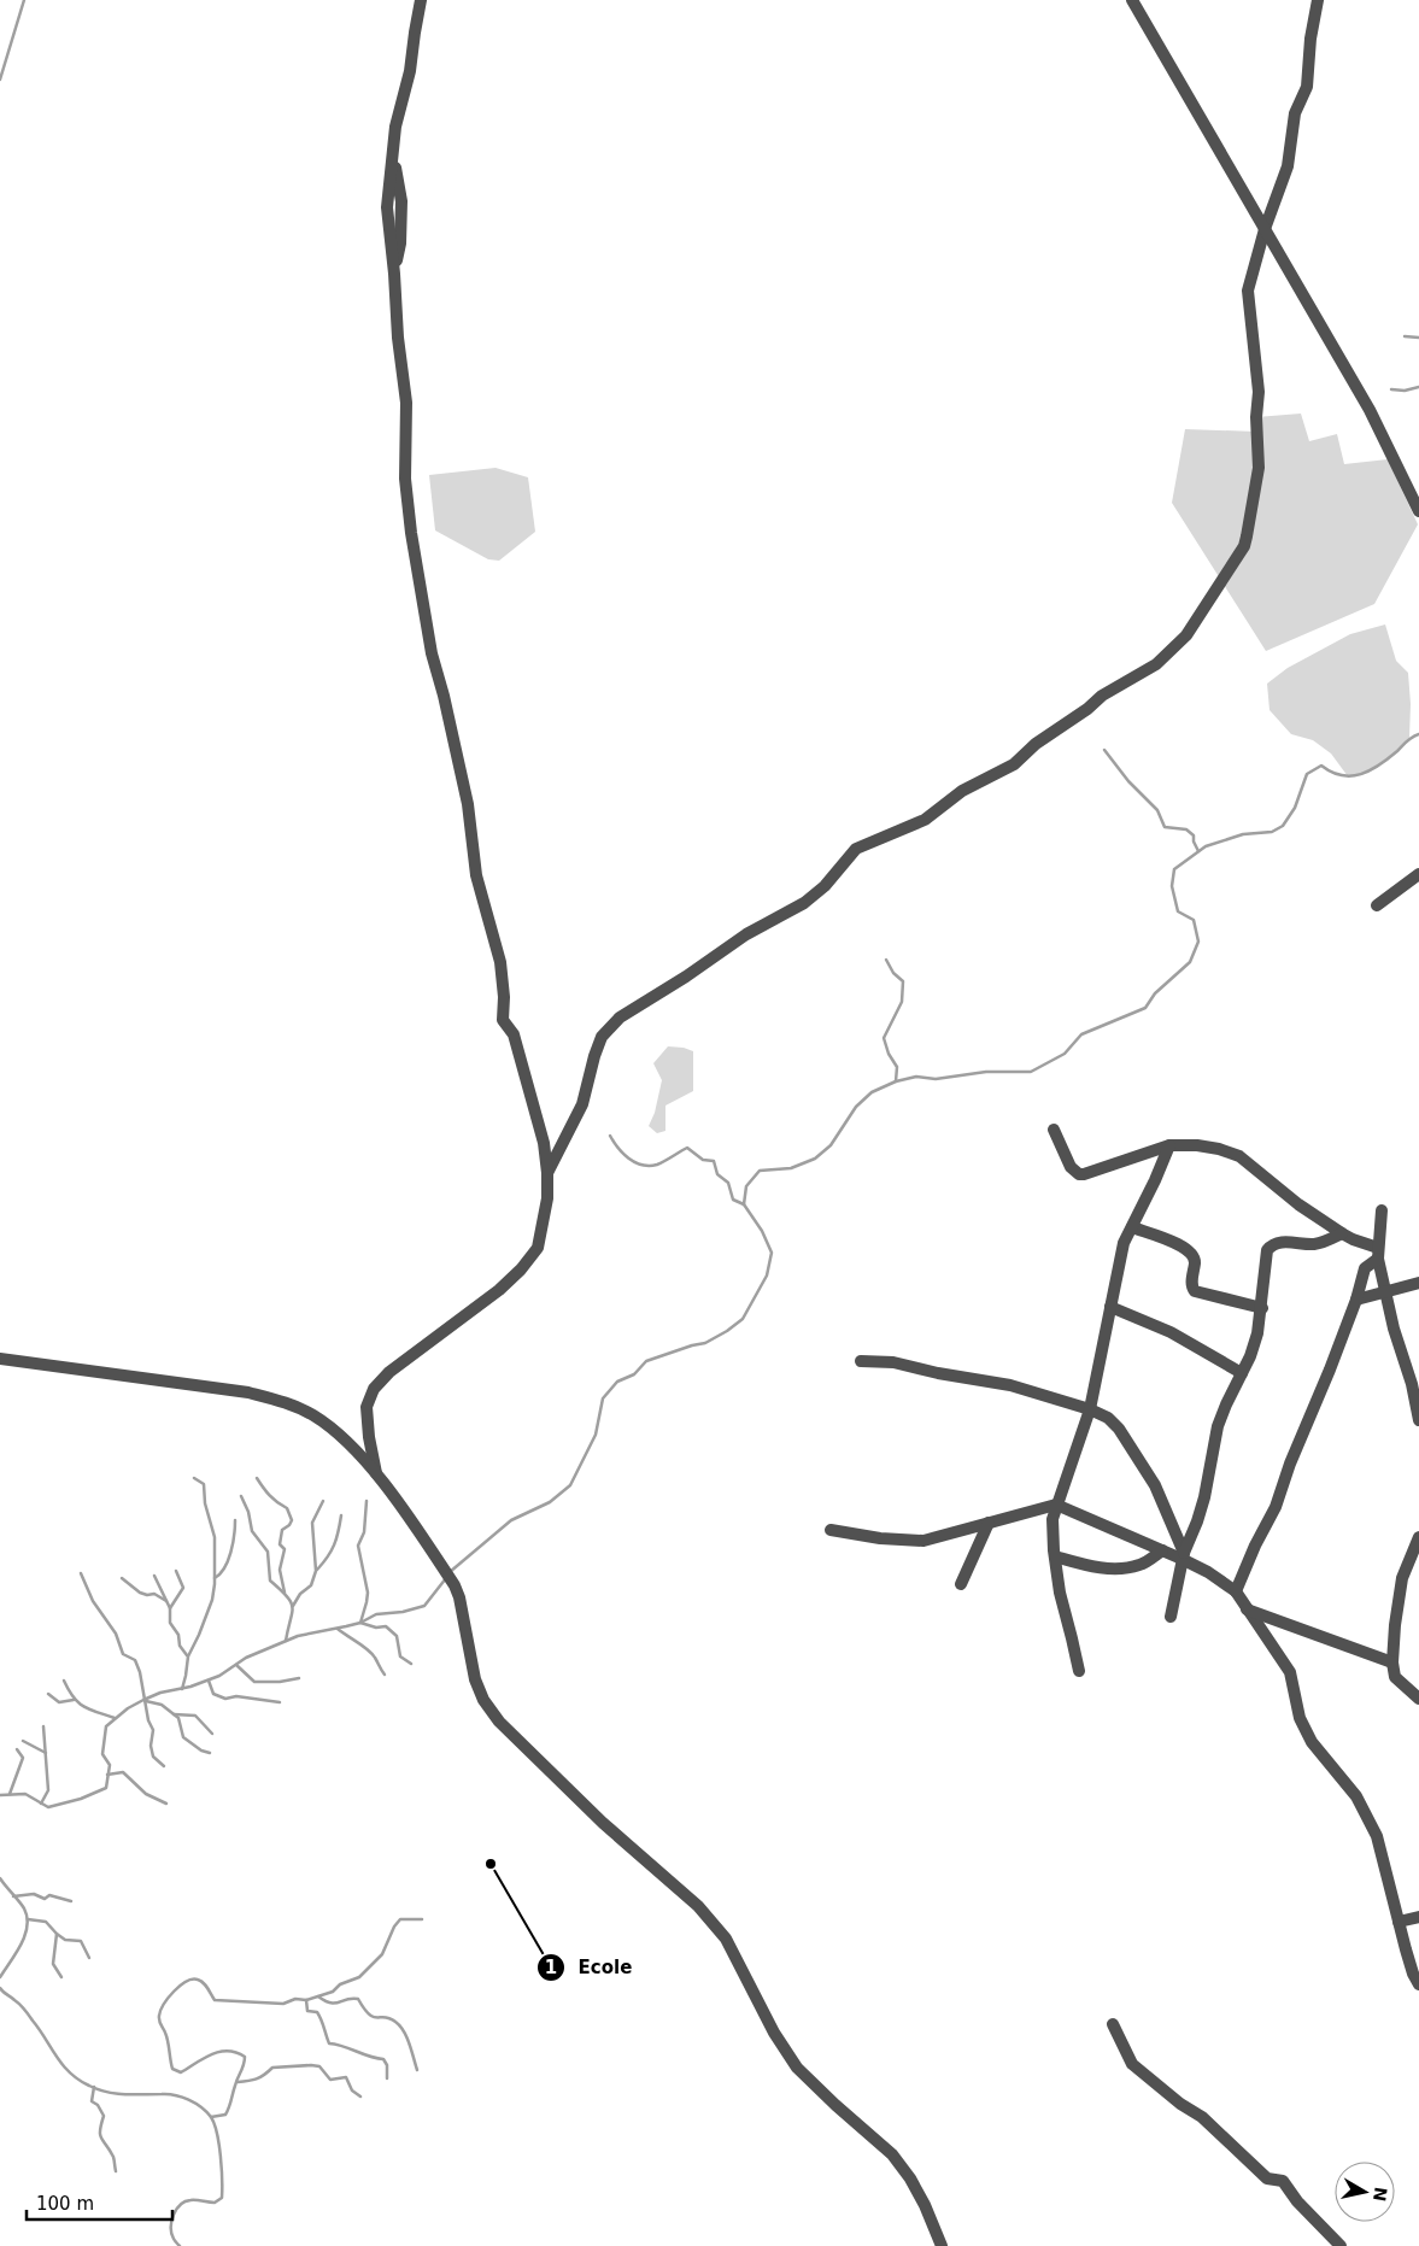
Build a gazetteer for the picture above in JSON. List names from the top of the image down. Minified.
{"places":["Ecole"],"scale_bar":"100 m","north":"right"}
